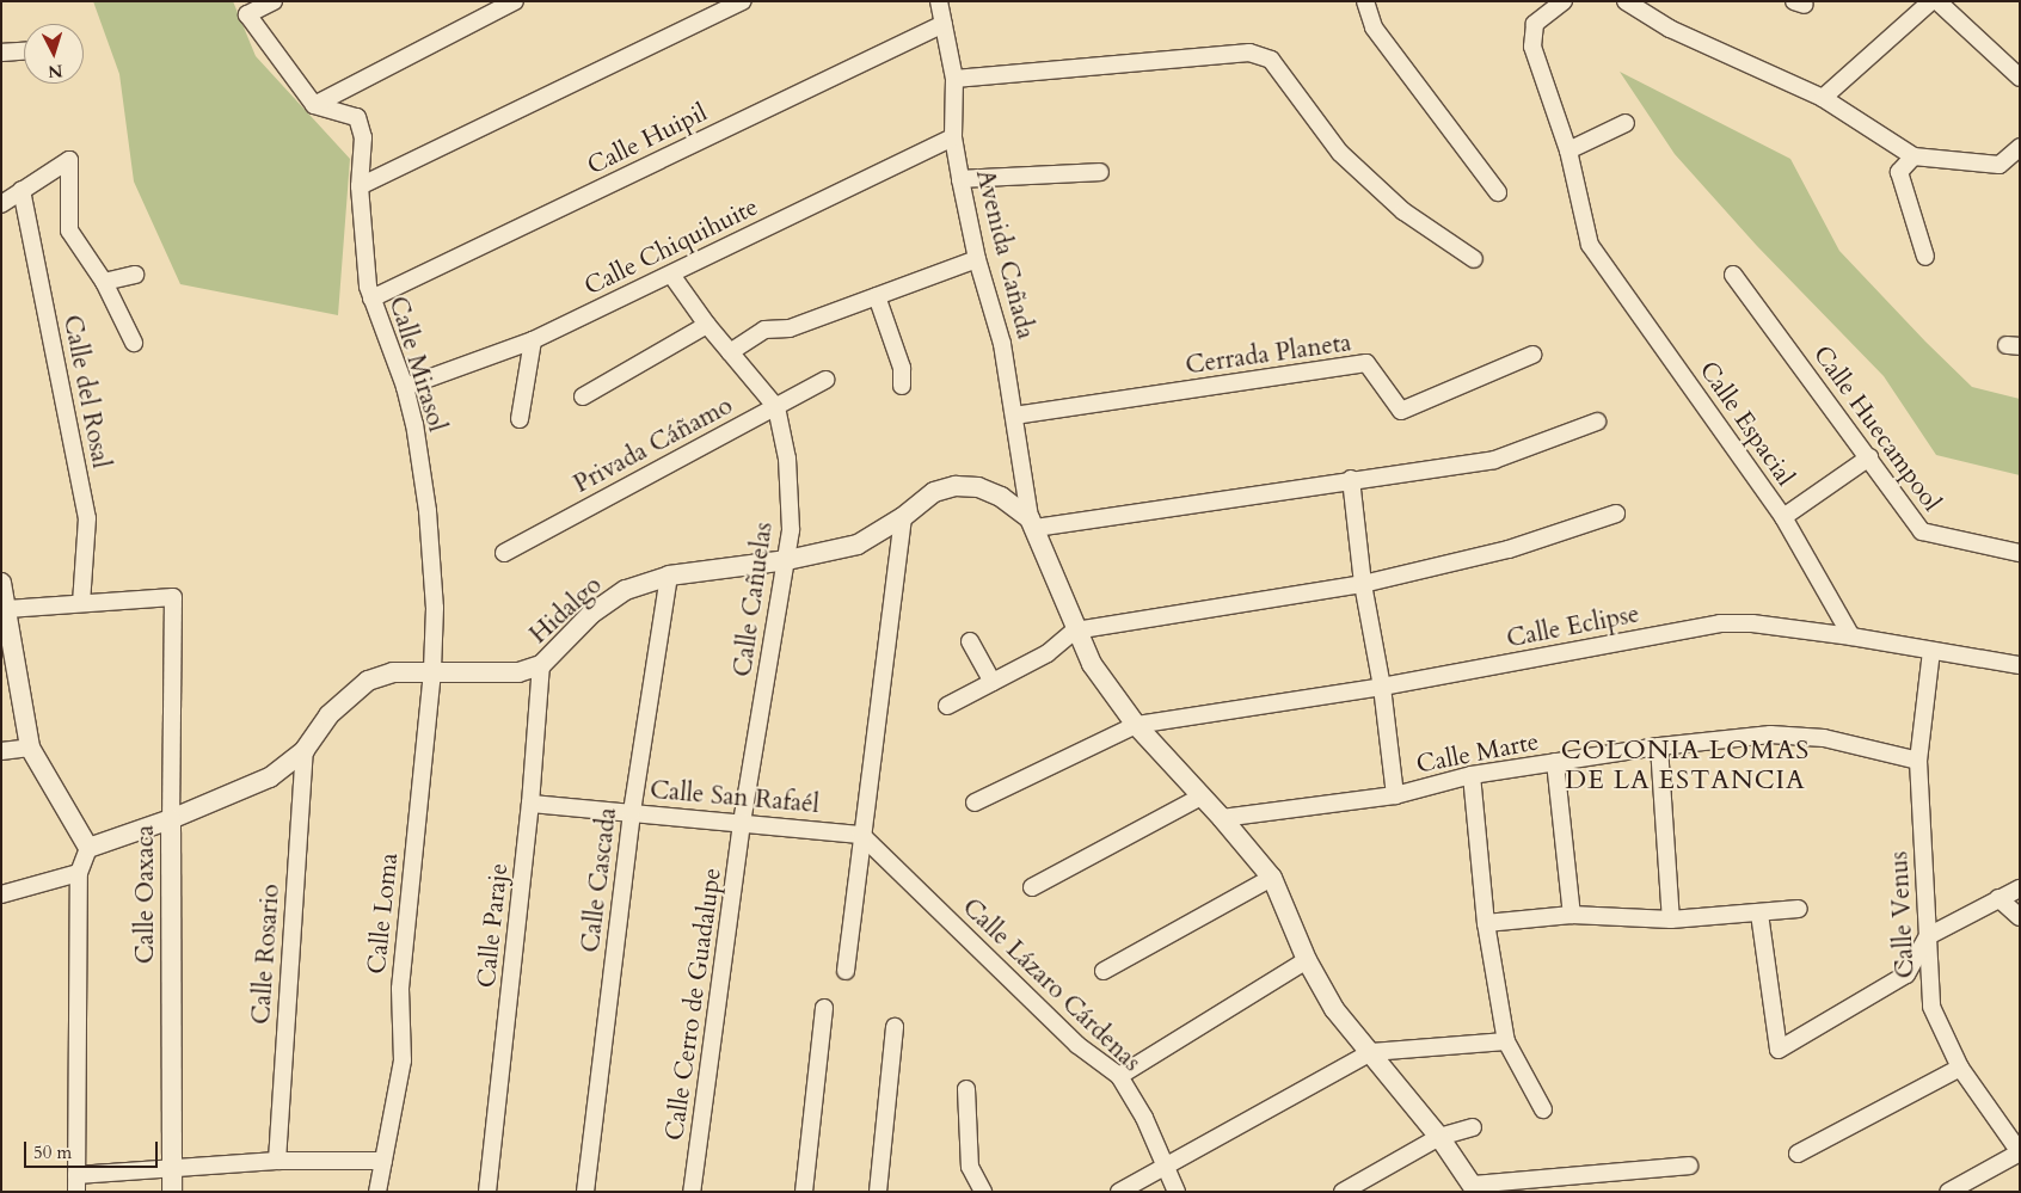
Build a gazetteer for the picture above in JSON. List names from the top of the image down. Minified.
{"streets":{"street":["Calle Huipil","Calle Chiquihuite","Avenida Cañada","Cerrada Planeta","Calle Mirasol","Calle del Rosal","Calle Espacial","Calle Huecampool","Privada Cáñamo","Calle Cañuelas","Hidalgo","Calle Eclipse","Calle Marte","Calle San Rafaél","Calle Cascada","Calle Oaxaca","Calle Loma","Calle Venus","Calle Paraje","Calle Rosario","Calle Lázaro Cárdenas","Calle Cerro de Guadalupe"]},"crossings":[["Calle Huipil","Avenida Cañada"],["Calle Huipil","Calle Mirasol"],["Calle Chiquihuite","Avenida Cañada"],["Calle Chiquihuite","Calle Mirasol"],["Calle Chiquihuite","Calle Cañuelas"],["Avenida Cañada","Cerrada Planeta"],["Avenida Cañada","Hidalgo"],["Calle Mirasol","Hidalgo"],["Calle Mirasol","Calle Loma"],["Calle del Rosal","Calle Oaxaca"],["Calle Espacial","Calle Eclipse"],["Privada Cáñamo","Calle Cañuelas"],["Calle Cañuelas","Hidalgo"],["Calle Cañuelas","Calle San Rafaél"],["Calle Cañuelas","Calle Cerro de Guadalupe"],["Hidalgo","Calle Cascada"],["Hidalgo","Calle Oaxaca"],["Hidalgo","Calle Loma"],["Hidalgo","Calle Paraje"],["Hidalgo","Calle Rosario"],["Calle Eclipse","Calle Venus"],["Calle Marte","Calle Venus"],["Calle San Rafaél","Calle Cascada"],["Calle San Rafaél","Calle Paraje"],["Calle San Rafaél","Calle Lázaro Cárdenas"],["Calle San Rafaél","Calle Cerro de Guadalupe"]],"districts":["COLONIA LOMAS DE LA ESTANCIA"],"scale_bar":"50 m","north":"bottom"}
